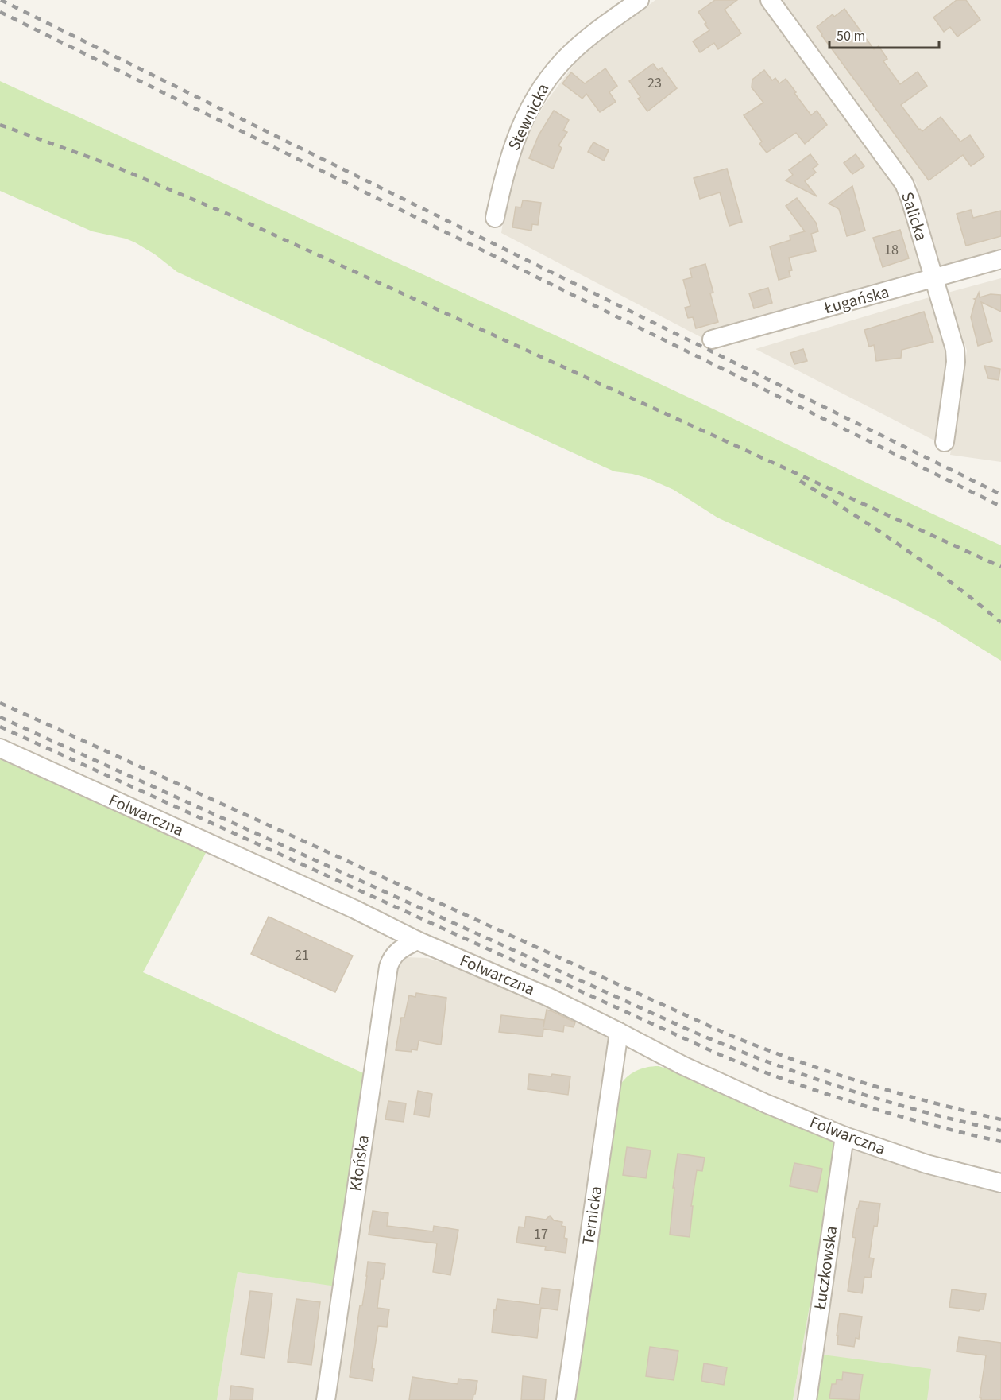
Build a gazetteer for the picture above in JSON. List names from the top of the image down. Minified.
{"streets":{"street":["Stewnicka","Salicka","Ługańska","Folwarczna","Kłońska","Ternicka","Łuczkowska"]},"crossings":[["Salicka","Ługańska"],["Folwarczna","Kłońska"],["Folwarczna","Ternicka"],["Folwarczna","Łuczkowska"]],"house_numbers":["23","18","21","17"],"scale_bar":"50 m"}
